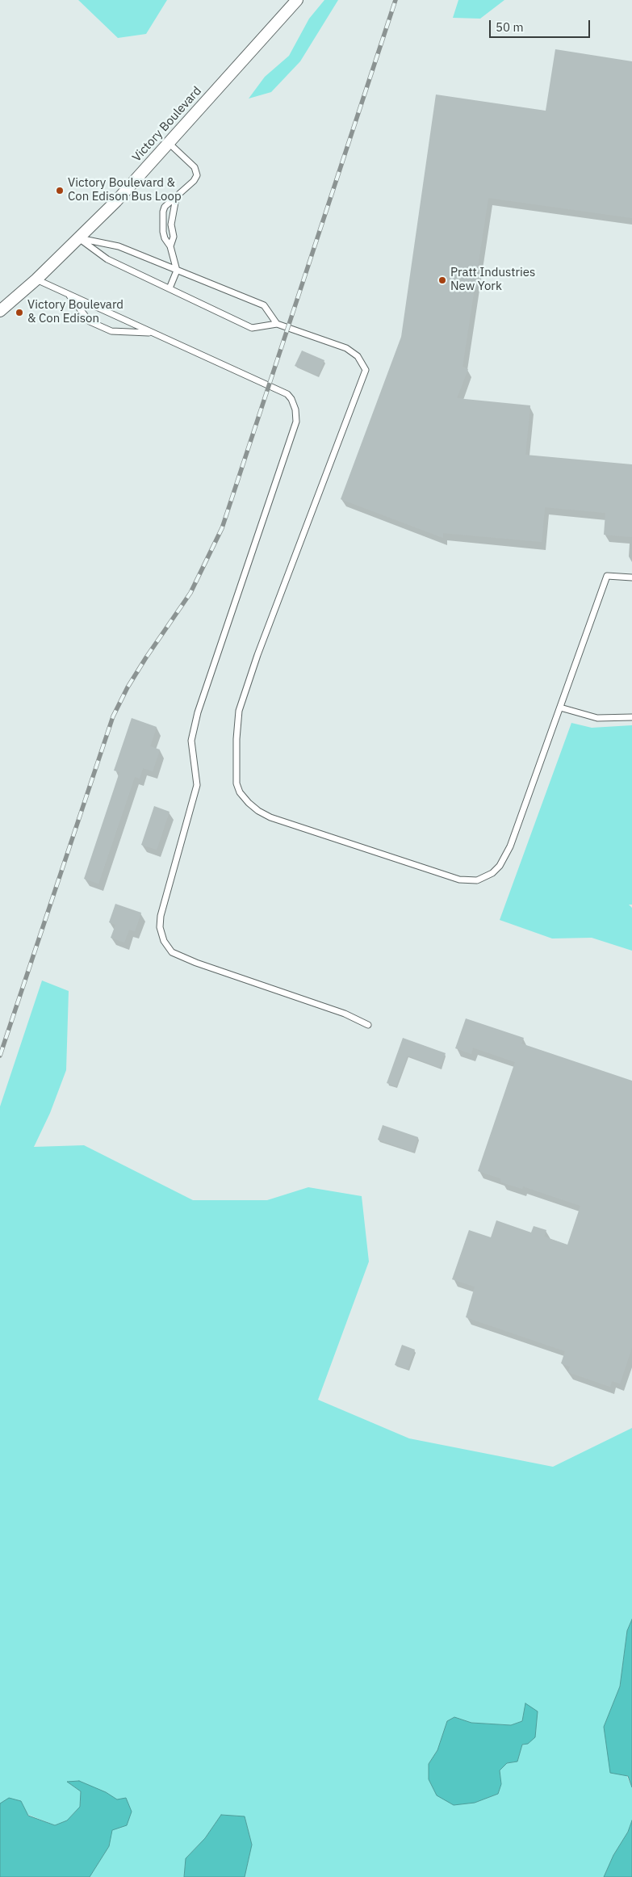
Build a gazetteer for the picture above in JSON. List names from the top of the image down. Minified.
{"streets":{"street":["Victory Boulevard"]},"places":["Victory Boulevard & Con Edison Bus Loop","Pratt Industries New York","Victory Boulevard & Con Edison"],"scale_bar":"50 m"}
